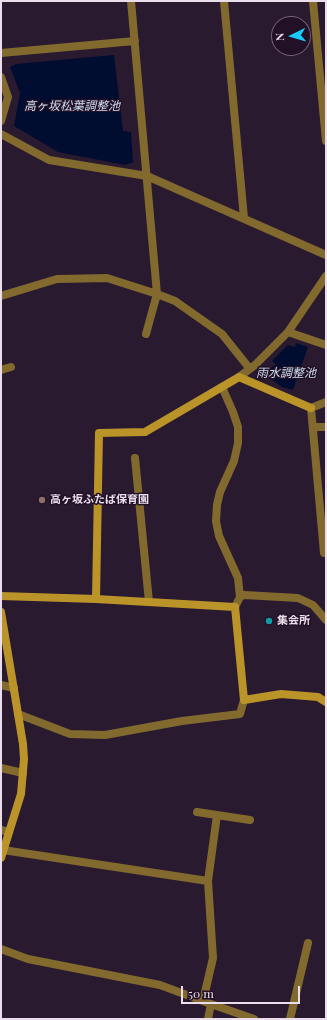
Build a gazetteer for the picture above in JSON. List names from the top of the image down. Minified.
{"water":["高ヶ坂松葉調整池","雨水調整池"],"places":["高ヶ坂ふたば保育園","集会所"],"scale_bar":"50 m","north":"left"}
